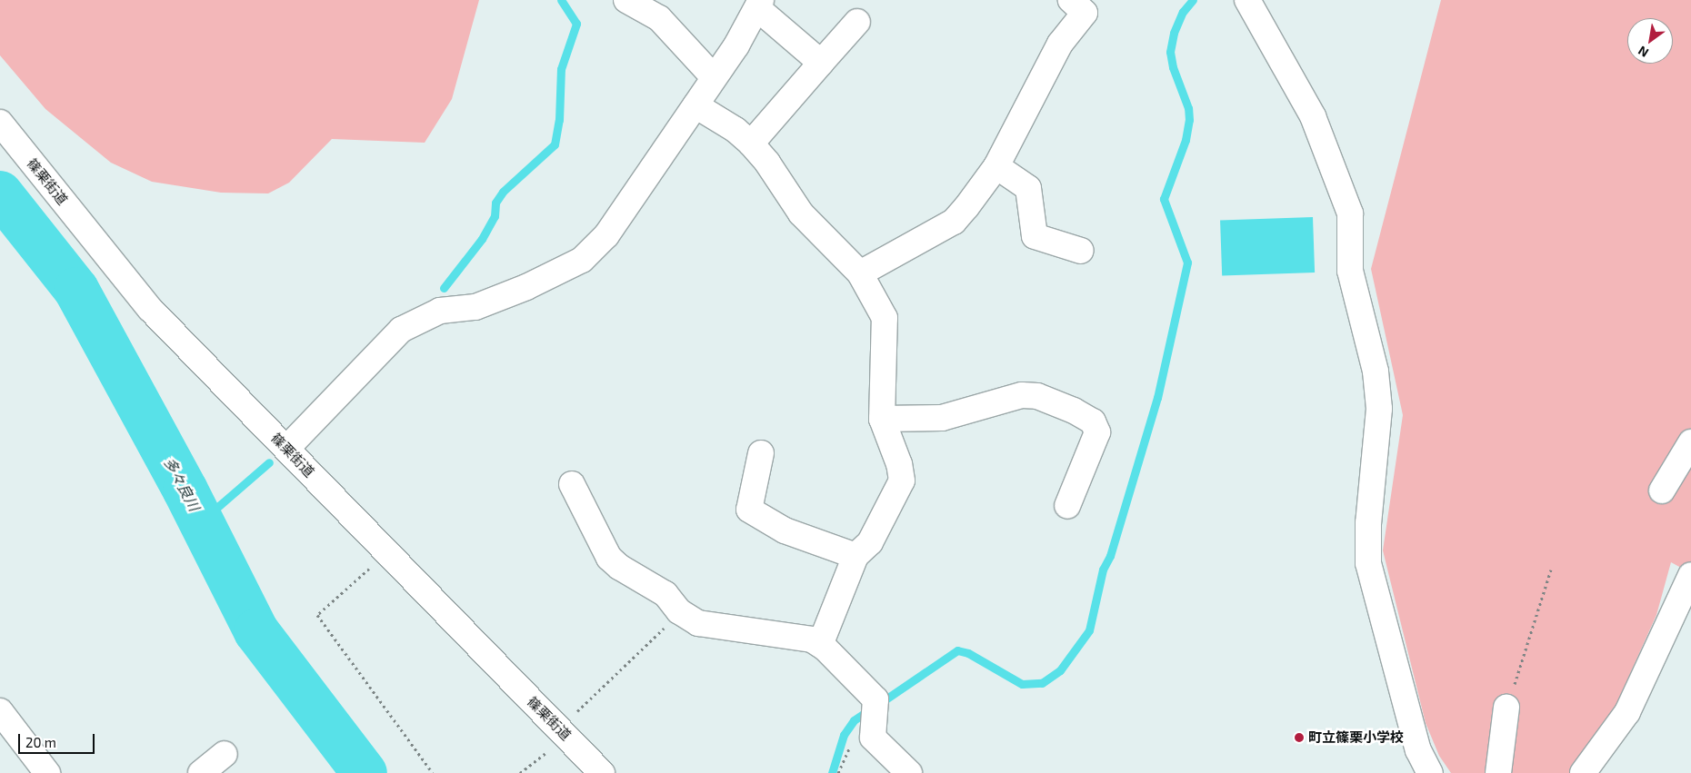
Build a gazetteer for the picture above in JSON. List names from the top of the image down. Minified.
{"streets":{"street":["篠栗街道"]},"water":["多々良川"],"places":["町立篠栗小学校"],"scale_bar":"20 m","north":"bottom left"}
